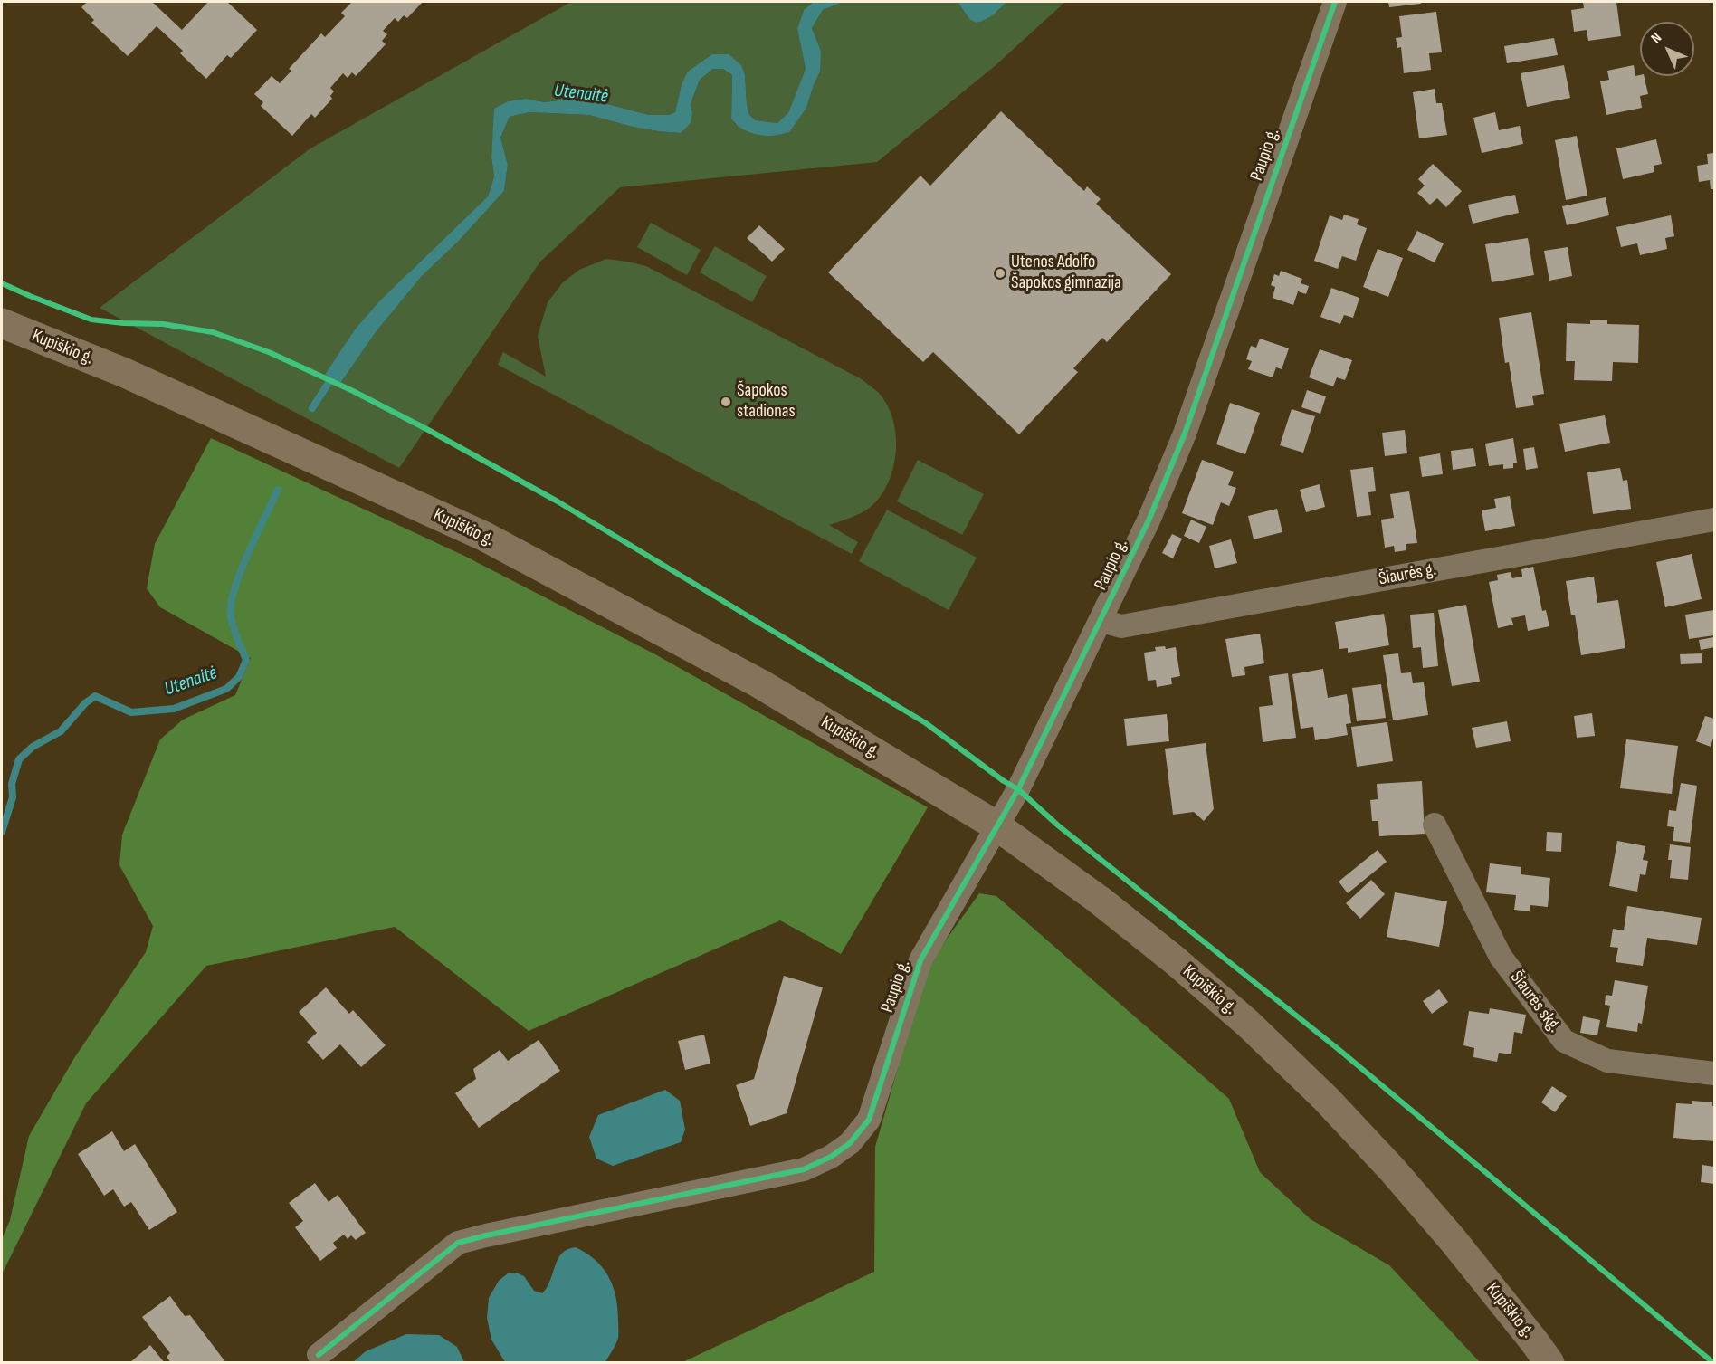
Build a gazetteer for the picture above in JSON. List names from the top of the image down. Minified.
{"streets":{"main road":["Kupiškio g."],"street":["Paupio g.","Šiaurės g.","Šiaurės skg."]},"crossings":[["Paupio g.","Kupiškio g."],["Paupio g.","Šiaurės g."]],"water":["Utenaitė"],"places":["Utenos Adolfo Šapokos gimnazija","Šapokos stadionas"],"north":"top left"}
